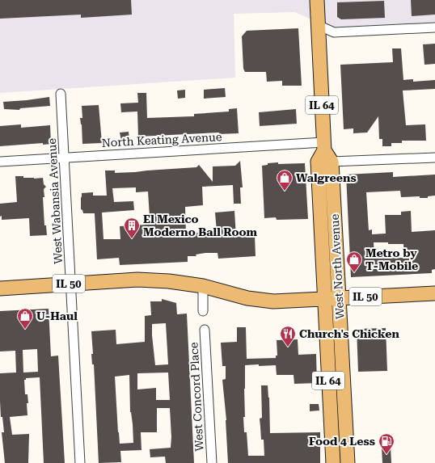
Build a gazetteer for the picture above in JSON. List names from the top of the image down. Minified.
{"streets":{"main road":["IL 64","West North Avenue","IL 50"],"street":["North Keating Avenue","West Wabansia Avenue","West Concord Place"]},"crossings":[["North Keating Avenue","West Wabansia Avenue"],["North Keating Avenue","West North Avenue"],["West Wabansia Avenue","IL 50"],["West North Avenue","IL 50"]],"places":{"shop":["Walgreens","Metro by T-Mobile","U-Haul"],"building":["El Mexico Moderno Ball Room"],"restaurant":["Church's Chicken"],"fuel station":["Food 4 Less"]}}
